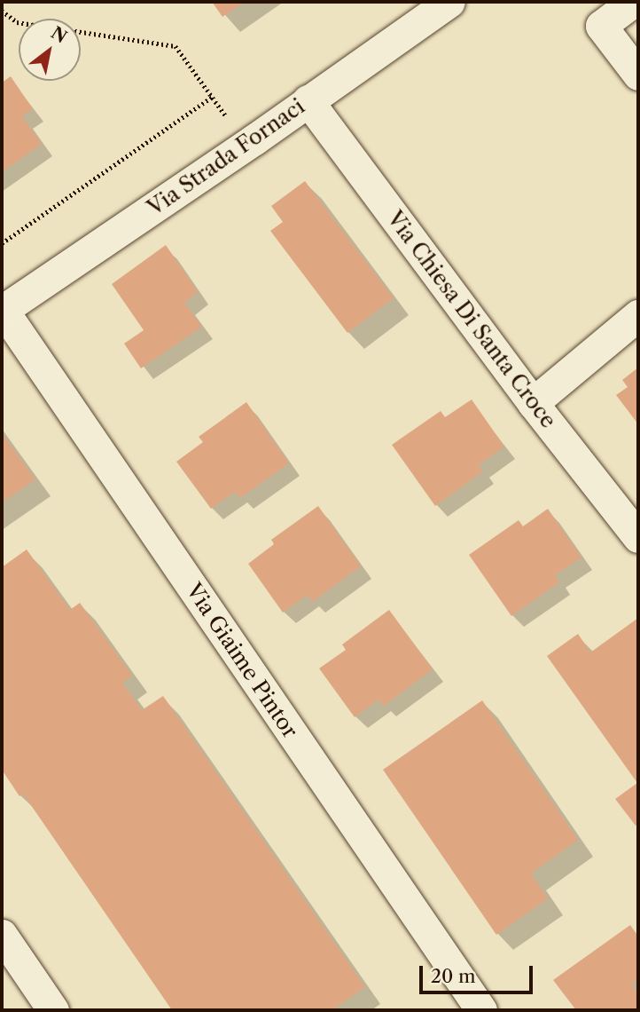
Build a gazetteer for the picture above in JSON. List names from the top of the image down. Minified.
{"streets":{"street":["Via Strada Fornaci","Via Chiesa Di Santa Croce","Via Giaime Pintor"]},"crossings":[["Via Strada Fornaci","Via Chiesa Di Santa Croce"],["Via Strada Fornaci","Via Giaime Pintor"]],"scale_bar":"20 m","north":"top right"}
